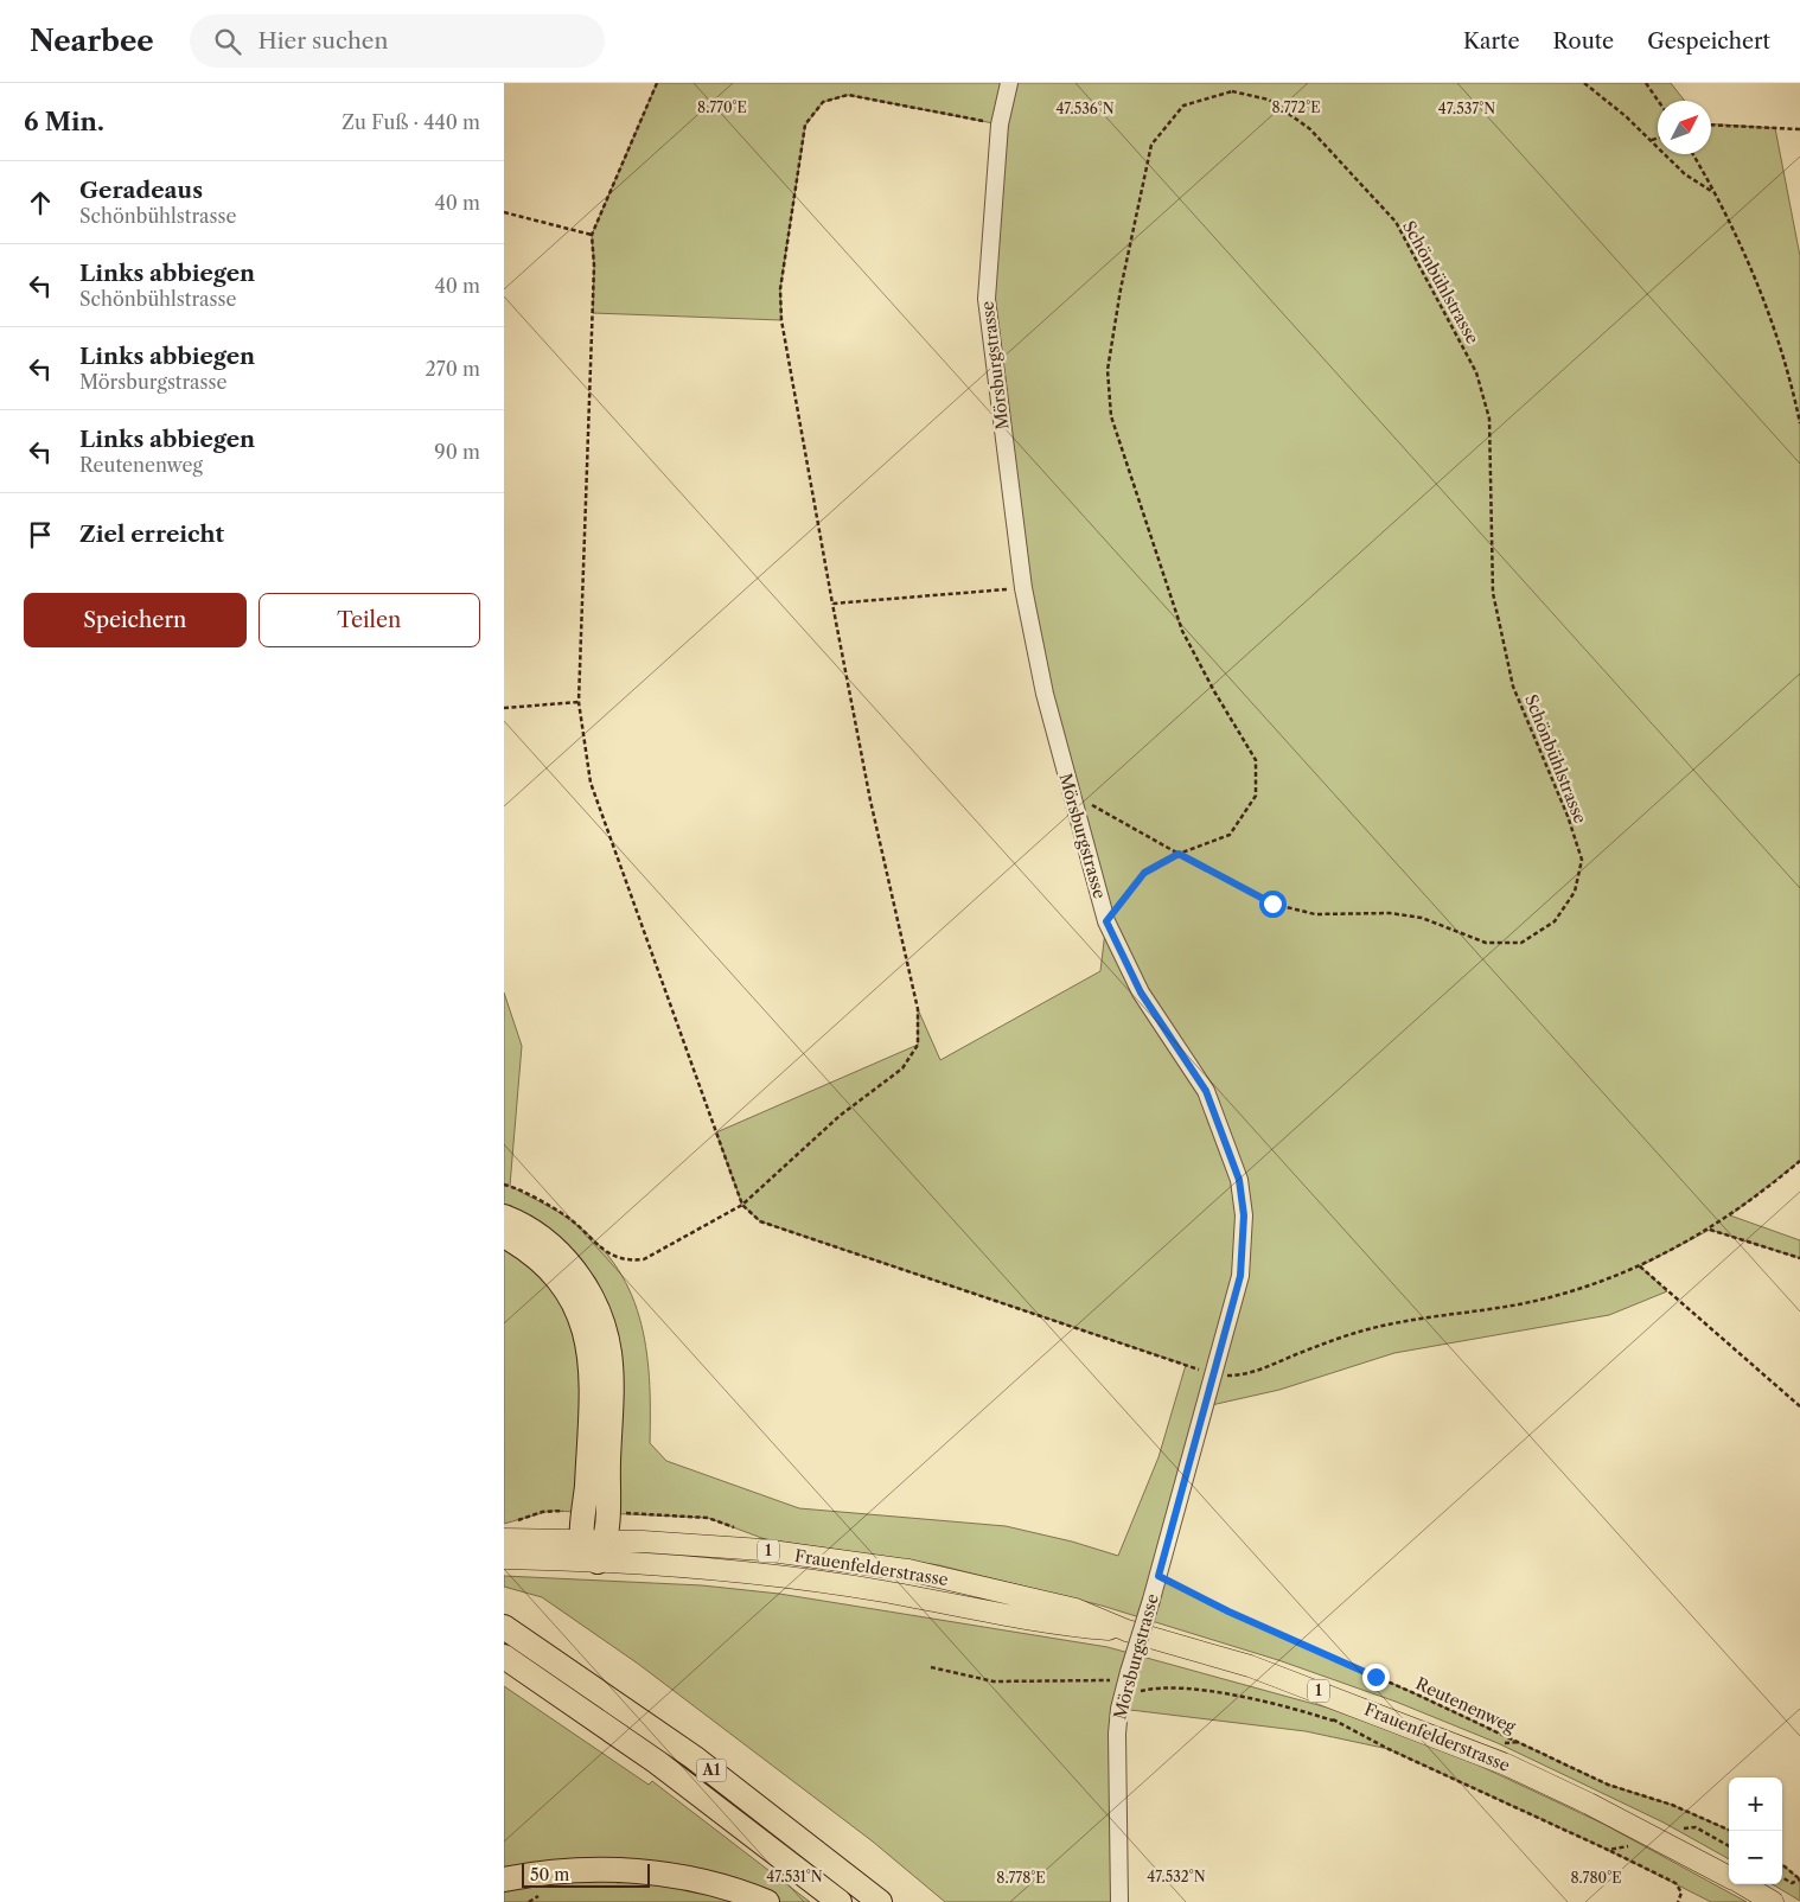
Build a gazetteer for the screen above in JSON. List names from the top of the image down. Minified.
{"streets":{"highway":["A1"],"main road":["1","Frauenfelderstrasse"],"street":["Mörsburgstrasse"],"path":["Schönbühlstrasse","Reutenenweg"]},"crossings":[["Schönbühlstrasse","Mörsburgstrasse"],["Mörsburgstrasse","Reutenenweg"]],"scale_bar":"50 m","north":"top right","page":{"header":"Nearbee","search":"Hier suchen","nav":["Karte","Route","Gespeichert"],"heading":["6 Min.","Zu Fuß · 440 m"],"list":[["Geradeaus","Schönbühlstrasse","40 m"],["Links abbiegen","Schönbühlstrasse","40 m"],["Links abbiegen","Mörsburgstrasse","270 m"],["Links abbiegen","Reutenenweg","90 m"],"Ziel erreicht"],"buttons":["Speichern","Teilen"],"map_buttons":["+","−"],"scale":"50 m"},"coordinates":["8.770°E","8.772°E","47.536°N","47.537°N","47.531°N","47.532°N","8.778°E","8.780°E"]}
